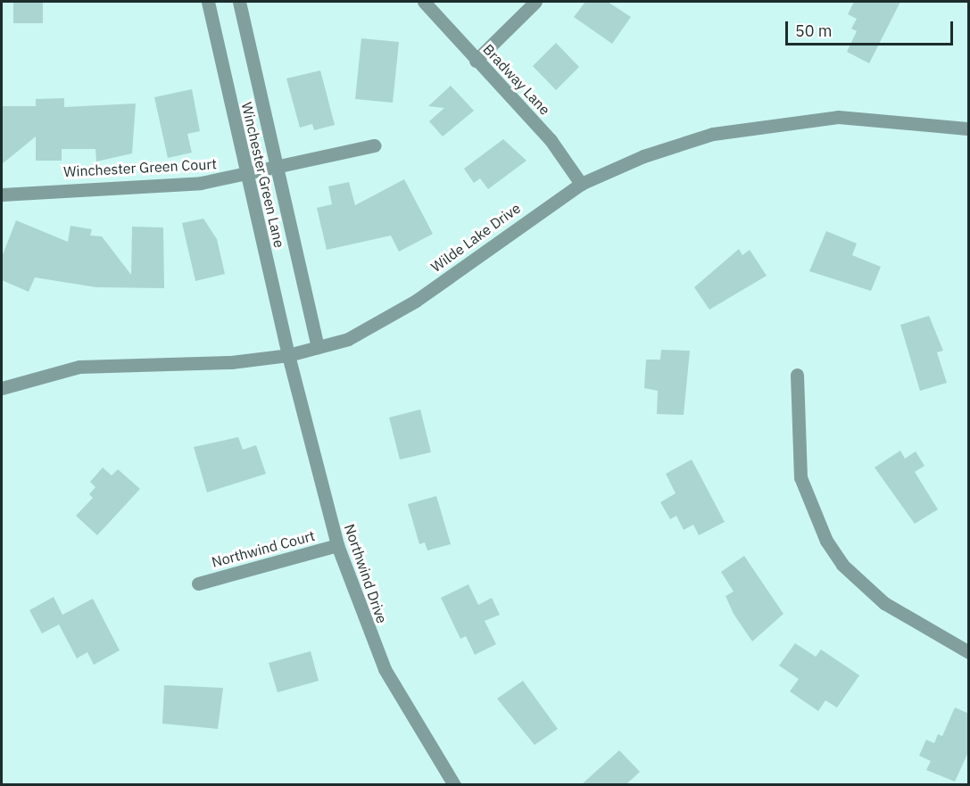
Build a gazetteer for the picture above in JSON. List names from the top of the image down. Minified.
{"streets":{"street":["Bradway Lane","Winchester Green Court","Winchester Green Lane","Wilde Lake Drive","Northwind Court","Northwind Drive"]},"crossings":[["Bradway Lane","Wilde Lake Drive"],["Winchester Green Court","Winchester Green Lane"],["Winchester Green Lane","Wilde Lake Drive"],["Winchester Green Lane","Northwind Drive"],["Wilde Lake Drive","Northwind Drive"],["Northwind Court","Northwind Drive"]],"scale_bar":"50 m"}
